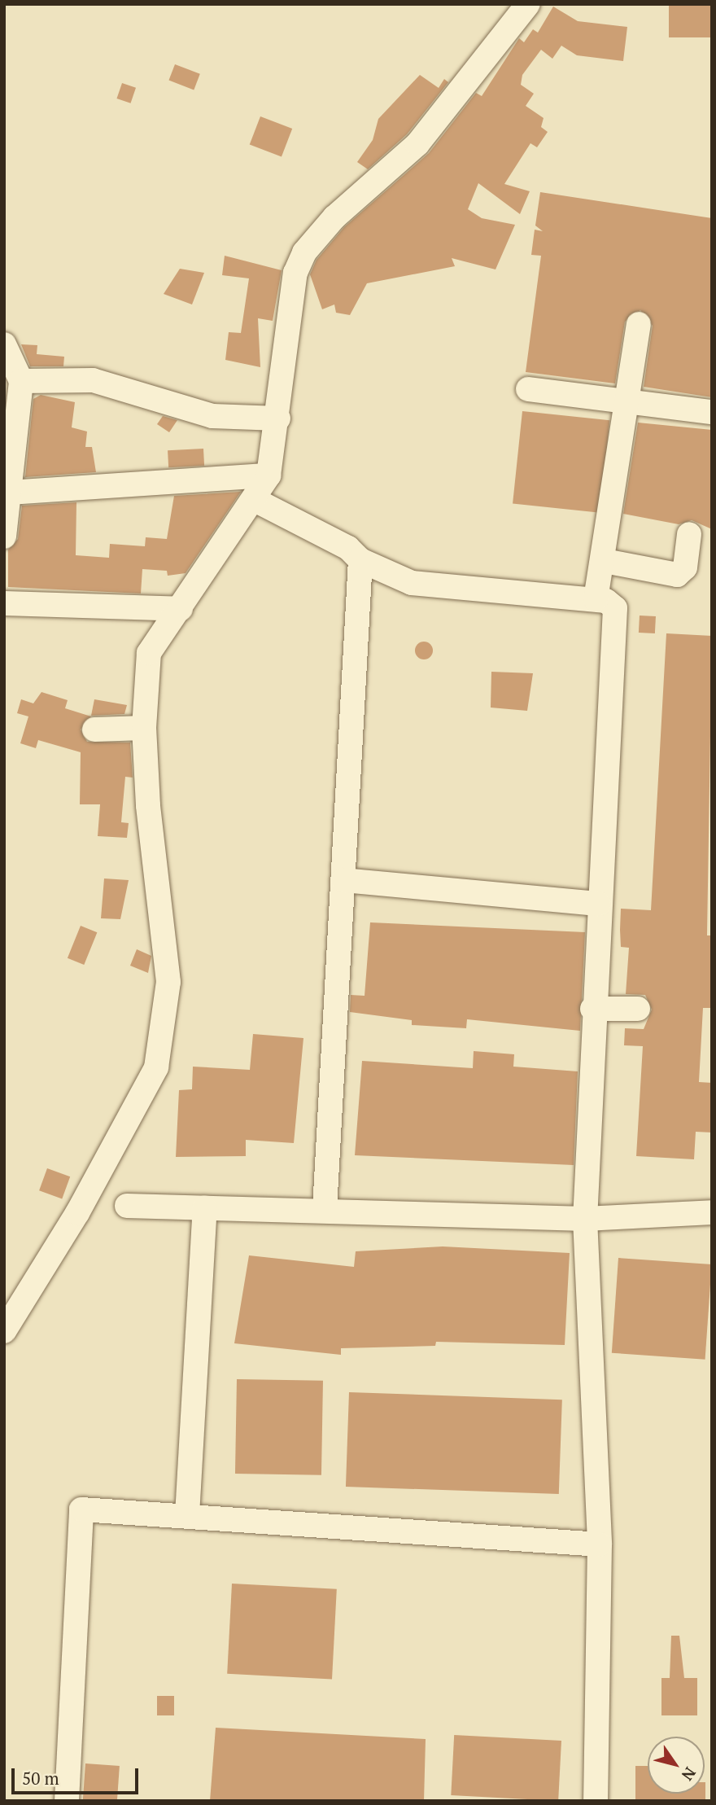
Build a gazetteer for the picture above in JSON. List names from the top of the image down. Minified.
{"scale_bar":"50 m","north":"bottom right"}
